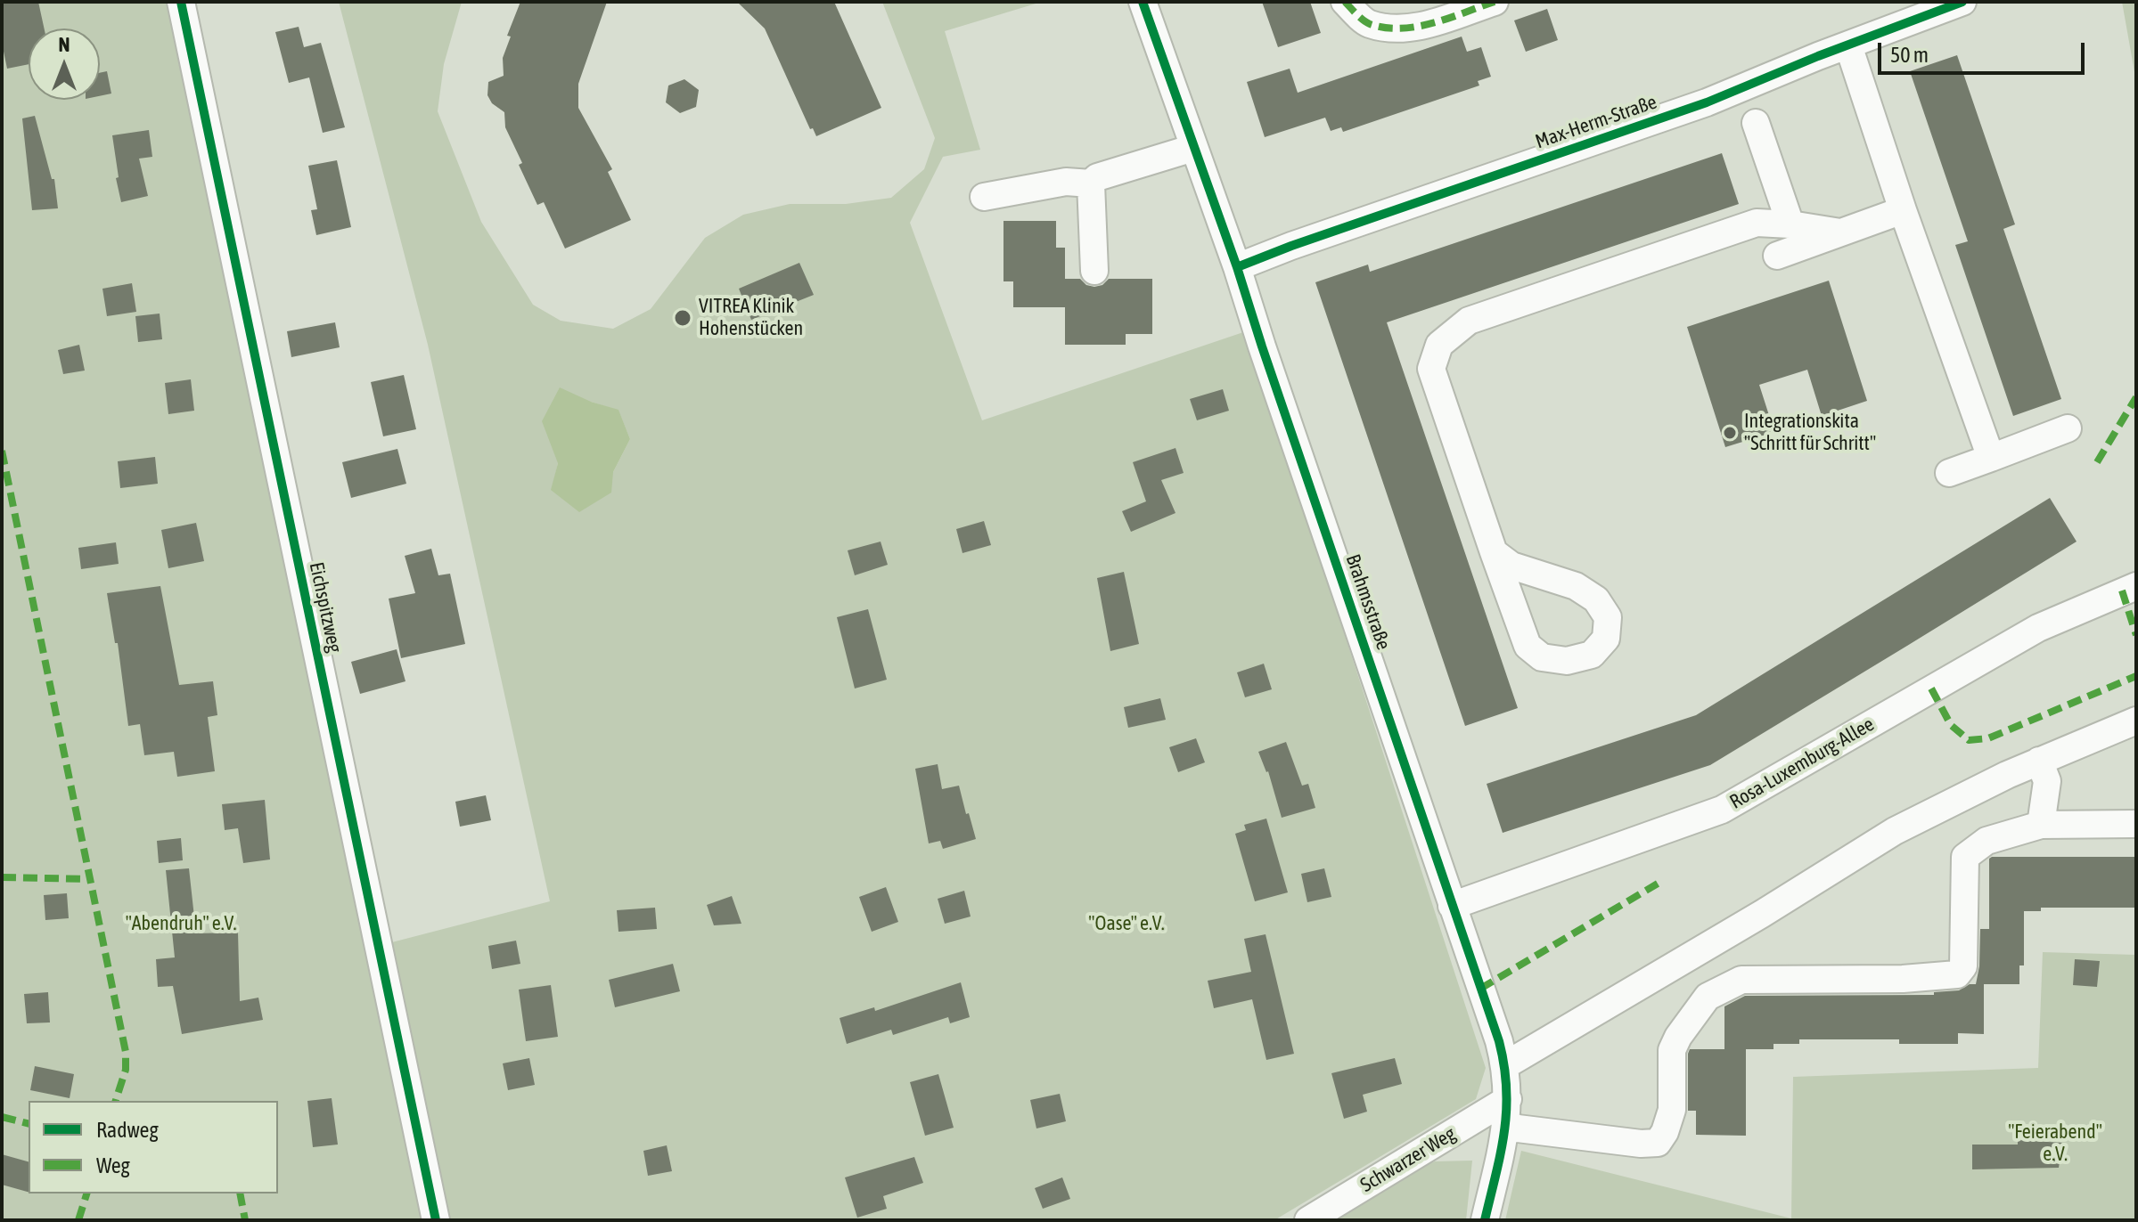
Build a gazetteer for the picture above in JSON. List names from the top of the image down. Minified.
{"streets":{"street":["Max-Herm-Straße","Brahmsstraße","Eichspitzweg","Rosa-Luxemburg-Allee","Schwarzer Weg"]},"crossings":[["Max-Herm-Straße","Brahmsstraße"],["Brahmsstraße","Rosa-Luxemburg-Allee"],["Brahmsstraße","Schwarzer Weg"]],"parks":["\"Abendruh\" e.V.","\"Oase\" e.V.","\"Feierabend\" e.V."],"places":["VITREA Klinik Hohenstücken","Integrationskita \"Schritt für Schritt\""],"legend":["Radweg","Weg"],"scale_bar":"50 m","north":"top"}
